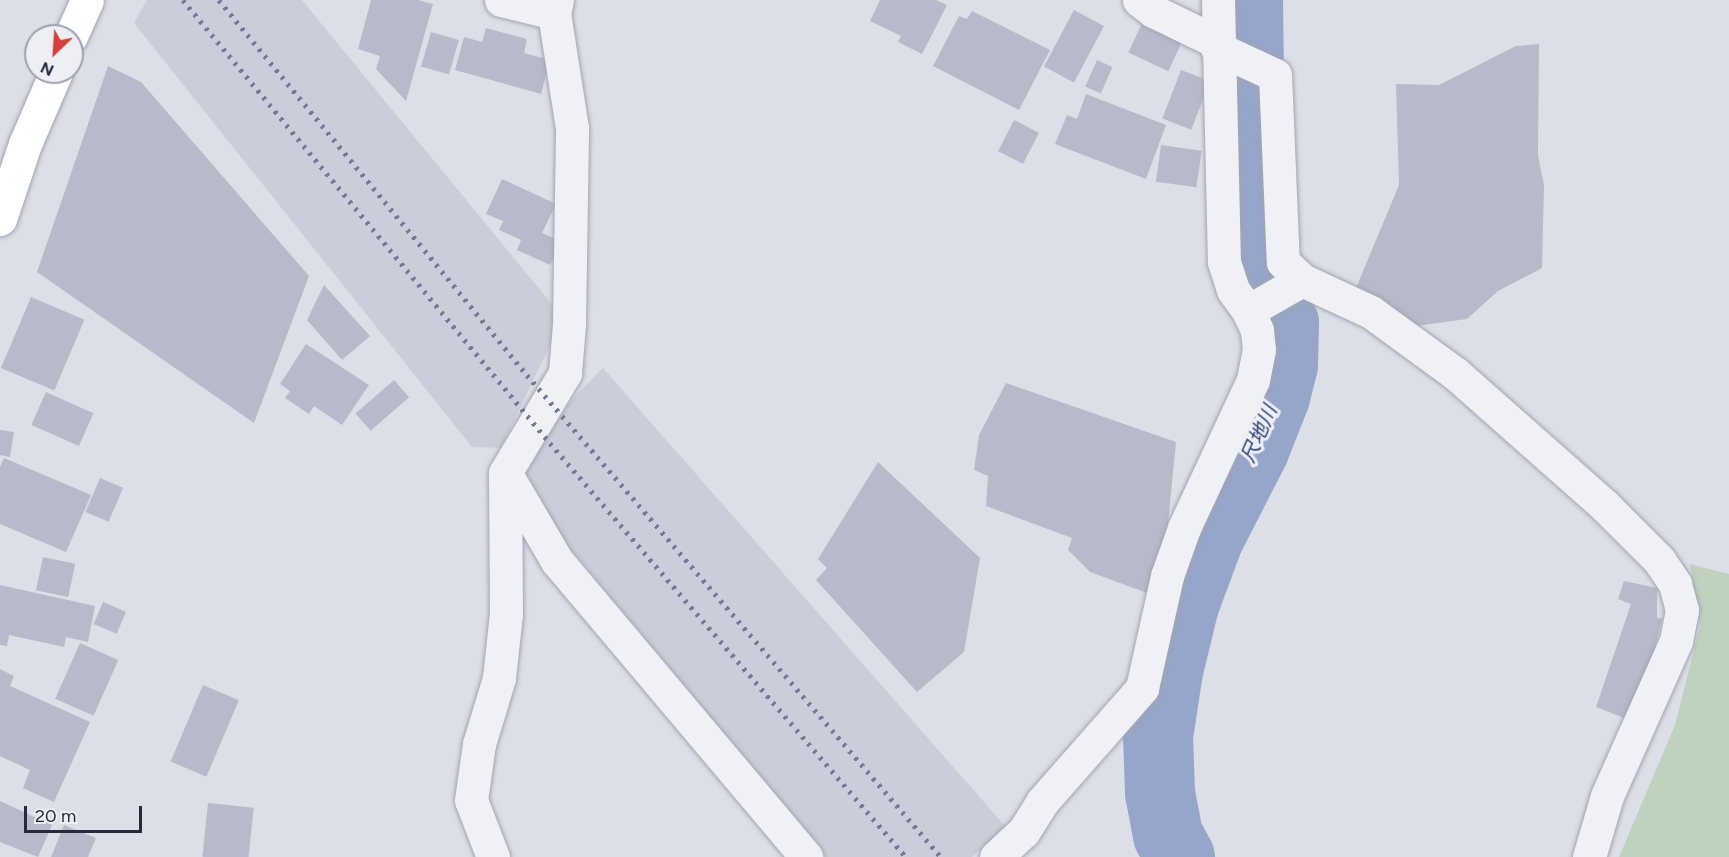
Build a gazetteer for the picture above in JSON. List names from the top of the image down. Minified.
{"water":["尺地川"],"scale_bar":"20 m","north":"bottom left"}
